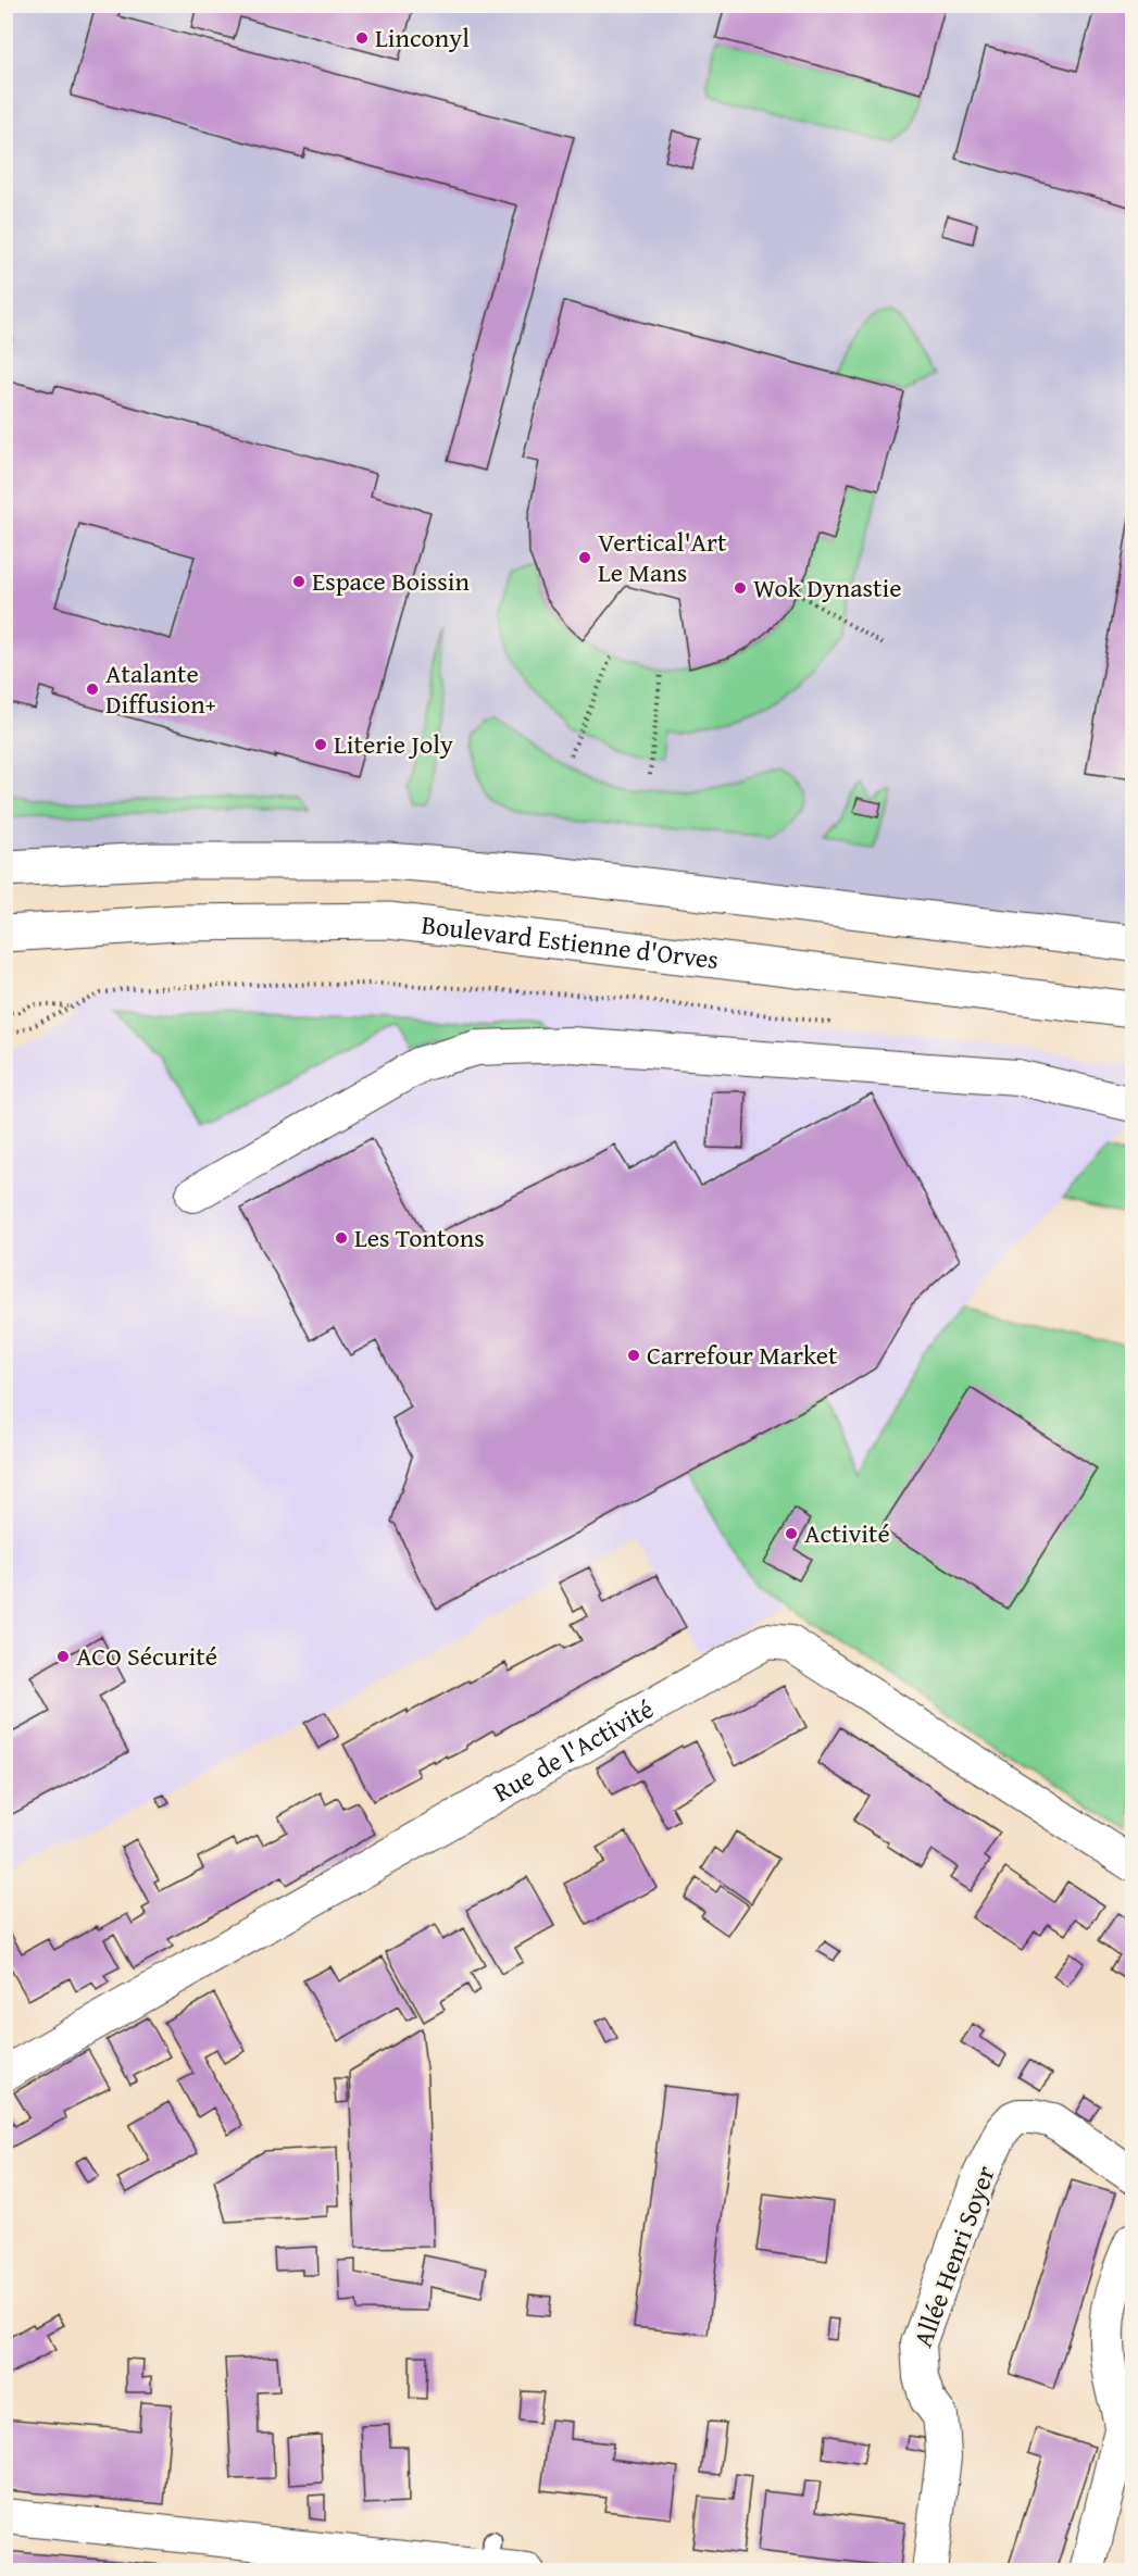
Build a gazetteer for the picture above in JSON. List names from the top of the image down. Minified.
{"streets":{"main road":["Boulevard Estienne d'Orves"],"street":["Rue de l'Activité","Allée Henri Soyer"]},"places":["Linconyl","Vertical'Art Le Mans","Espace Boissin","Wok Dynastie","Atalante Diffusion+","Literie Joly","Les Tontons","Carrefour Market","Activité","ACO Sécurité"]}
